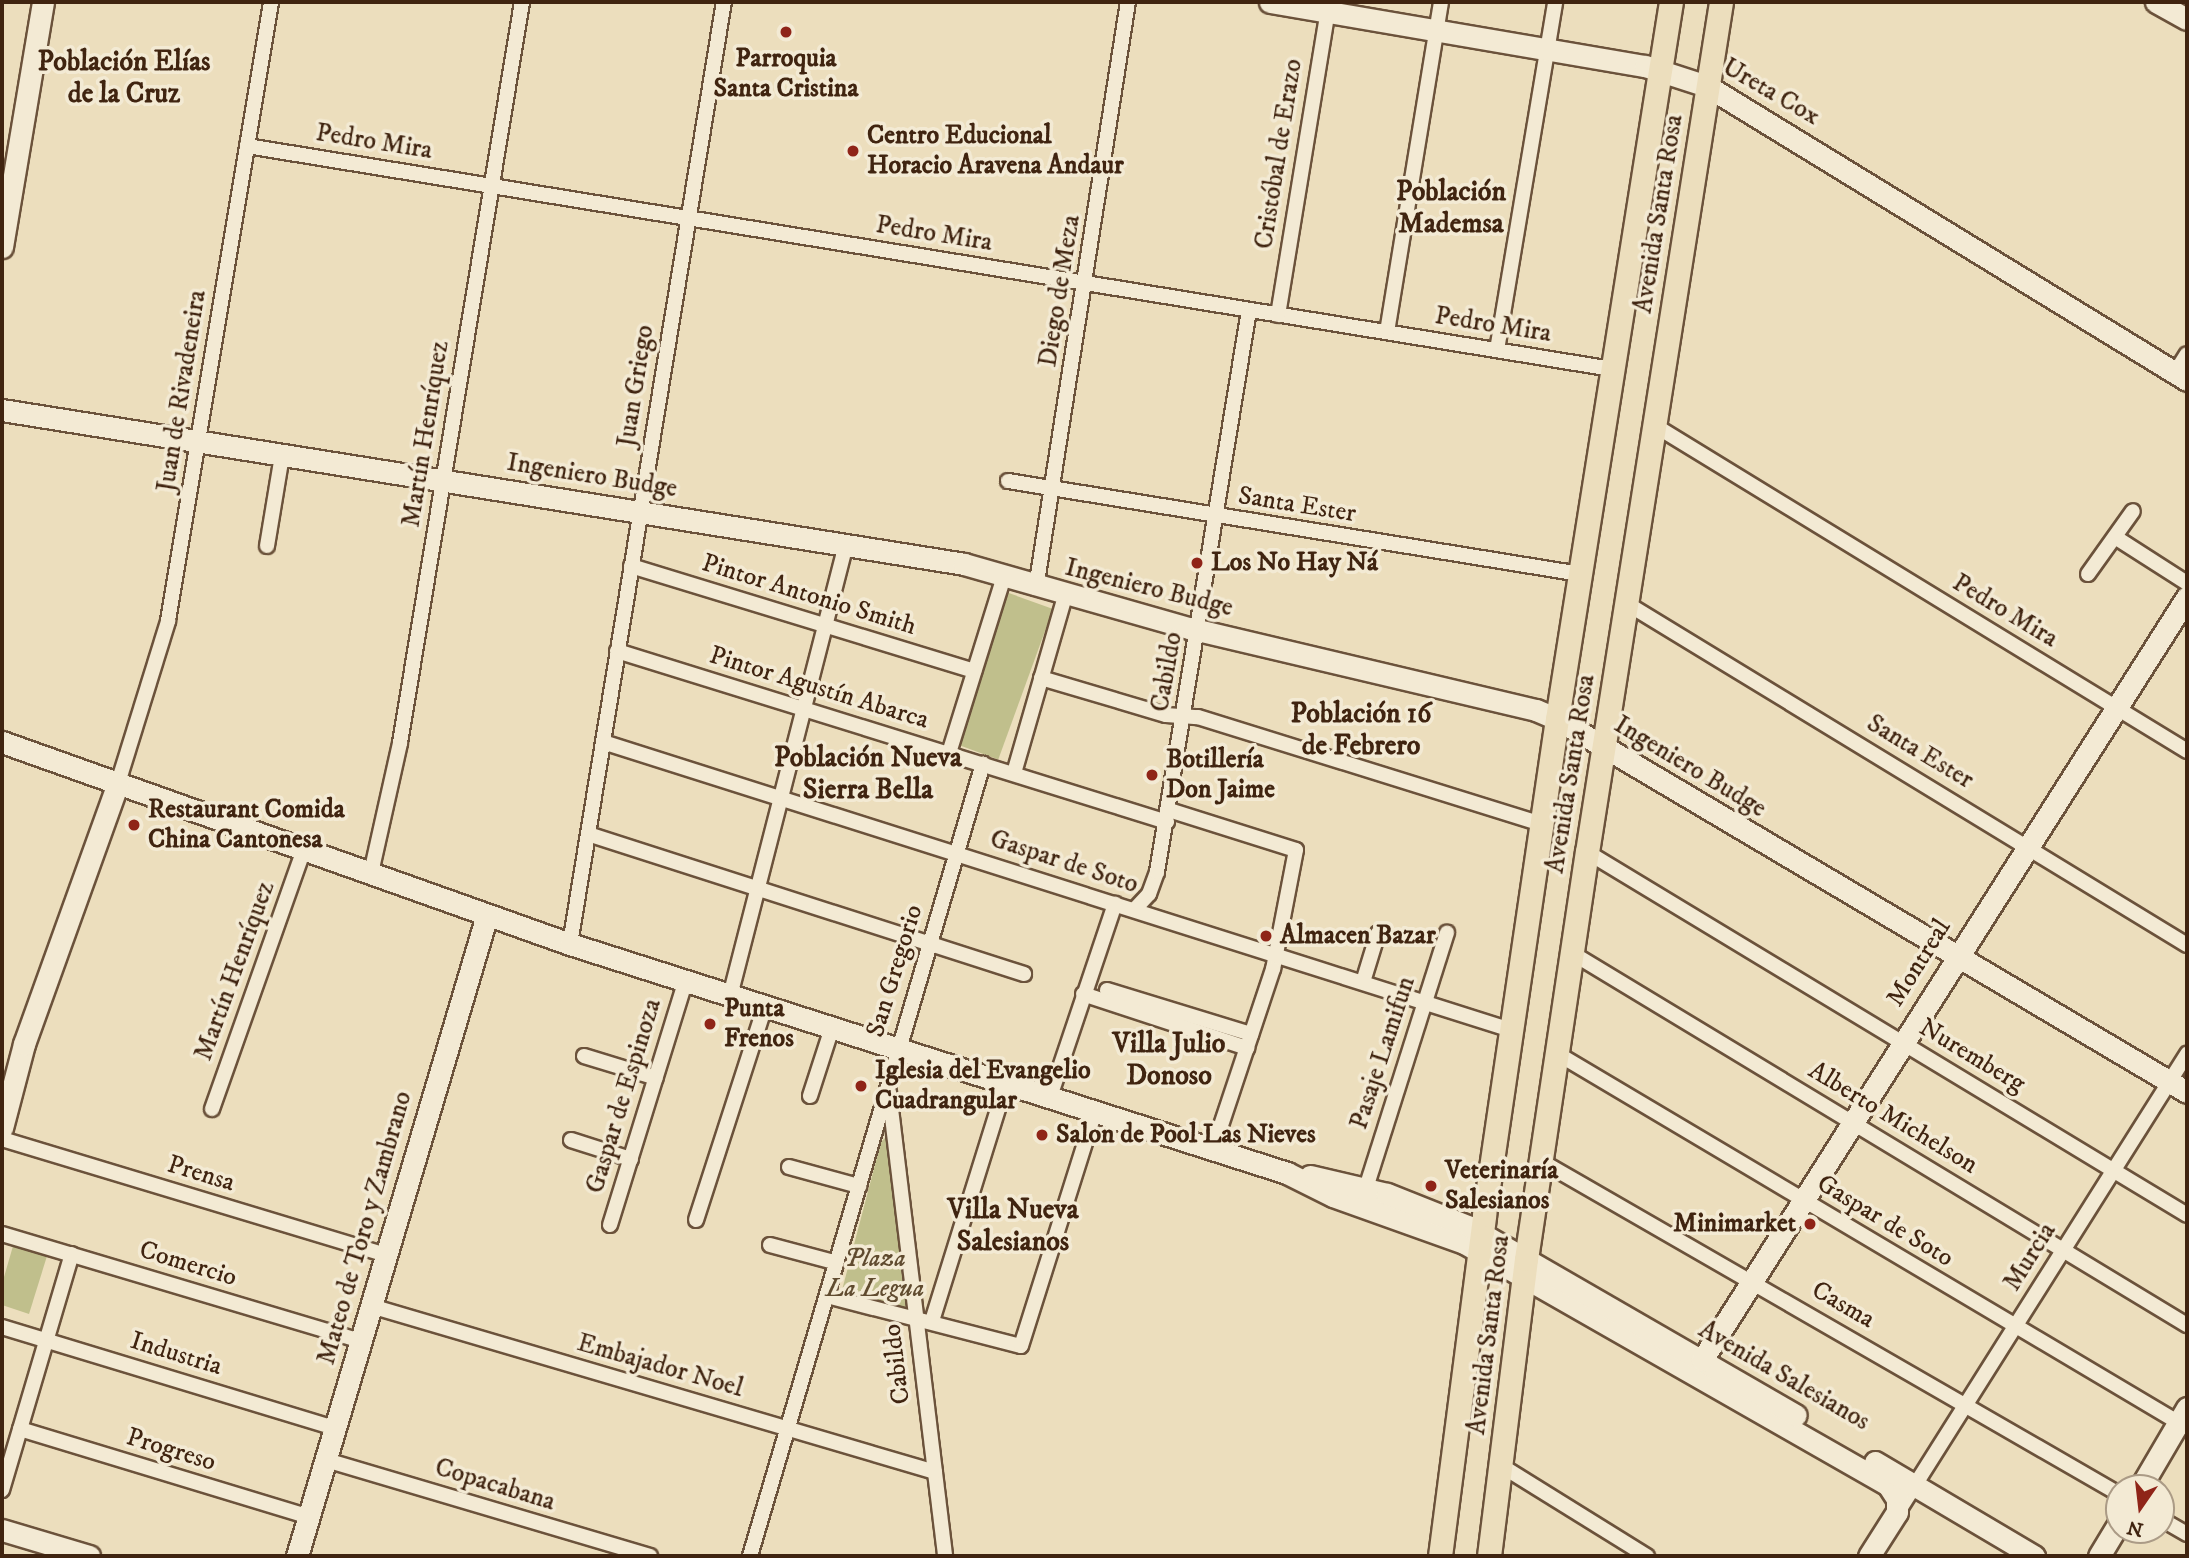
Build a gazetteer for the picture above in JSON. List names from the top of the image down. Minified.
{"streets":{"main road":["Avenida Santa Rosa"],"street":["Ureta Cox","Pedro Mira","Cristóbal de Erazo","Diego de Meza","Juan Griego","Juan de Rivadeneira","Martín Henríquez","Ingeniero Budge","Santa Ester","Pintor Antonio Smith","Cabildo","Pintor Agustín Abarca","Gaspar de Soto","Montreal","San Gregorio","Pasaje Lamifun","Nuremberg","Gaspar de Espinoza","Alberto Michelson","Prensa","Mateo de Toro y Zambrano","Murcia","Comercio","Casma","Industria","Embajador Noel","Avenida Salesianos","Progreso","Copacabana"]},"crossings":[["Ureta Cox","Cristóbal de Erazo"],["Ureta Cox","Avenida Santa Rosa"],["Pedro Mira","Cristóbal de Erazo"],["Pedro Mira","Avenida Santa Rosa"],["Pedro Mira","Diego de Meza"],["Pedro Mira","Juan Griego"],["Pedro Mira","Juan de Rivadeneira"],["Pedro Mira","Martín Henríquez"],["Pedro Mira","Cabildo"],["Pedro Mira","Montreal"],["Avenida Santa Rosa","Ingeniero Budge"],["Avenida Santa Rosa","Santa Ester"],["Avenida Santa Rosa","Gaspar de Soto"],["Avenida Santa Rosa","Nuremberg"],["Avenida Santa Rosa","Alberto Michelson"],["Avenida Santa Rosa","Casma"],["Avenida Santa Rosa","Avenida Salesianos"],["Diego de Meza","Ingeniero Budge"],["Diego de Meza","Santa Ester"],["Juan Griego","Ingeniero Budge"],["Juan Griego","Pintor Antonio Smith"],["Juan Griego","Pintor Agustín Abarca"],["Juan Griego","Gaspar de Soto"],["Juan de Rivadeneira","Ingeniero Budge"],["Martín Henríquez","Ingeniero Budge"],["Ingeniero Budge","Cabildo"],["Ingeniero Budge","Montreal"],["Ingeniero Budge","Murcia"],["Santa Ester","Cabildo"],["Santa Ester","Montreal"],["Cabildo","Pintor Agustín Abarca"],["Cabildo","Gaspar de Soto"],["Cabildo","San Gregorio"],["Cabildo","Embajador Noel"],["Pintor Agustín Abarca","Gaspar de Soto"],["Pintor Agustín Abarca","San Gregorio"],["Gaspar de Soto","Montreal"],["Gaspar de Soto","San Gregorio"],["Gaspar de Soto","Pasaje Lamifun"],["Gaspar de Soto","Murcia"],["Montreal","Nuremberg"],["Montreal","Alberto Michelson"],["Montreal","Casma"],["Montreal","Avenida Salesianos"],["San Gregorio","Embajador Noel"],["Nuremberg","Murcia"],["Alberto Michelson","Murcia"],["Prensa","Mateo de Toro y Zambrano"],["Mateo de Toro y Zambrano","Comercio"],["Mateo de Toro y Zambrano","Industria"],["Mateo de Toro y Zambrano","Embajador Noel"],["Mateo de Toro y Zambrano","Progreso"],["Mateo de Toro y Zambrano","Copacabana"],["Murcia","Casma"],["Murcia","Avenida Salesianos"]],"districts":["Población Elías de la Cruz","Población Mademsa","Población 16 de Febrero","Población Nueva Sierra Bella","Villa Julio Donoso","Villa Nueva Salesianos"],"parks":["Plaza La Legua"],"places":["Parroquia Santa Cristina","Centro Educional Horacio Aravena Andaur","Los No Hay Ná","Botillería Don Jaime","Restaurant Comida China Cantonesa","Almacen Bazar","Punta Frenos","Iglesia del Evangelio Cuadrangular","Salon de Pool Las Nieves","Veterinaría Salesianos","Minimarket"],"north":"bottom"}
